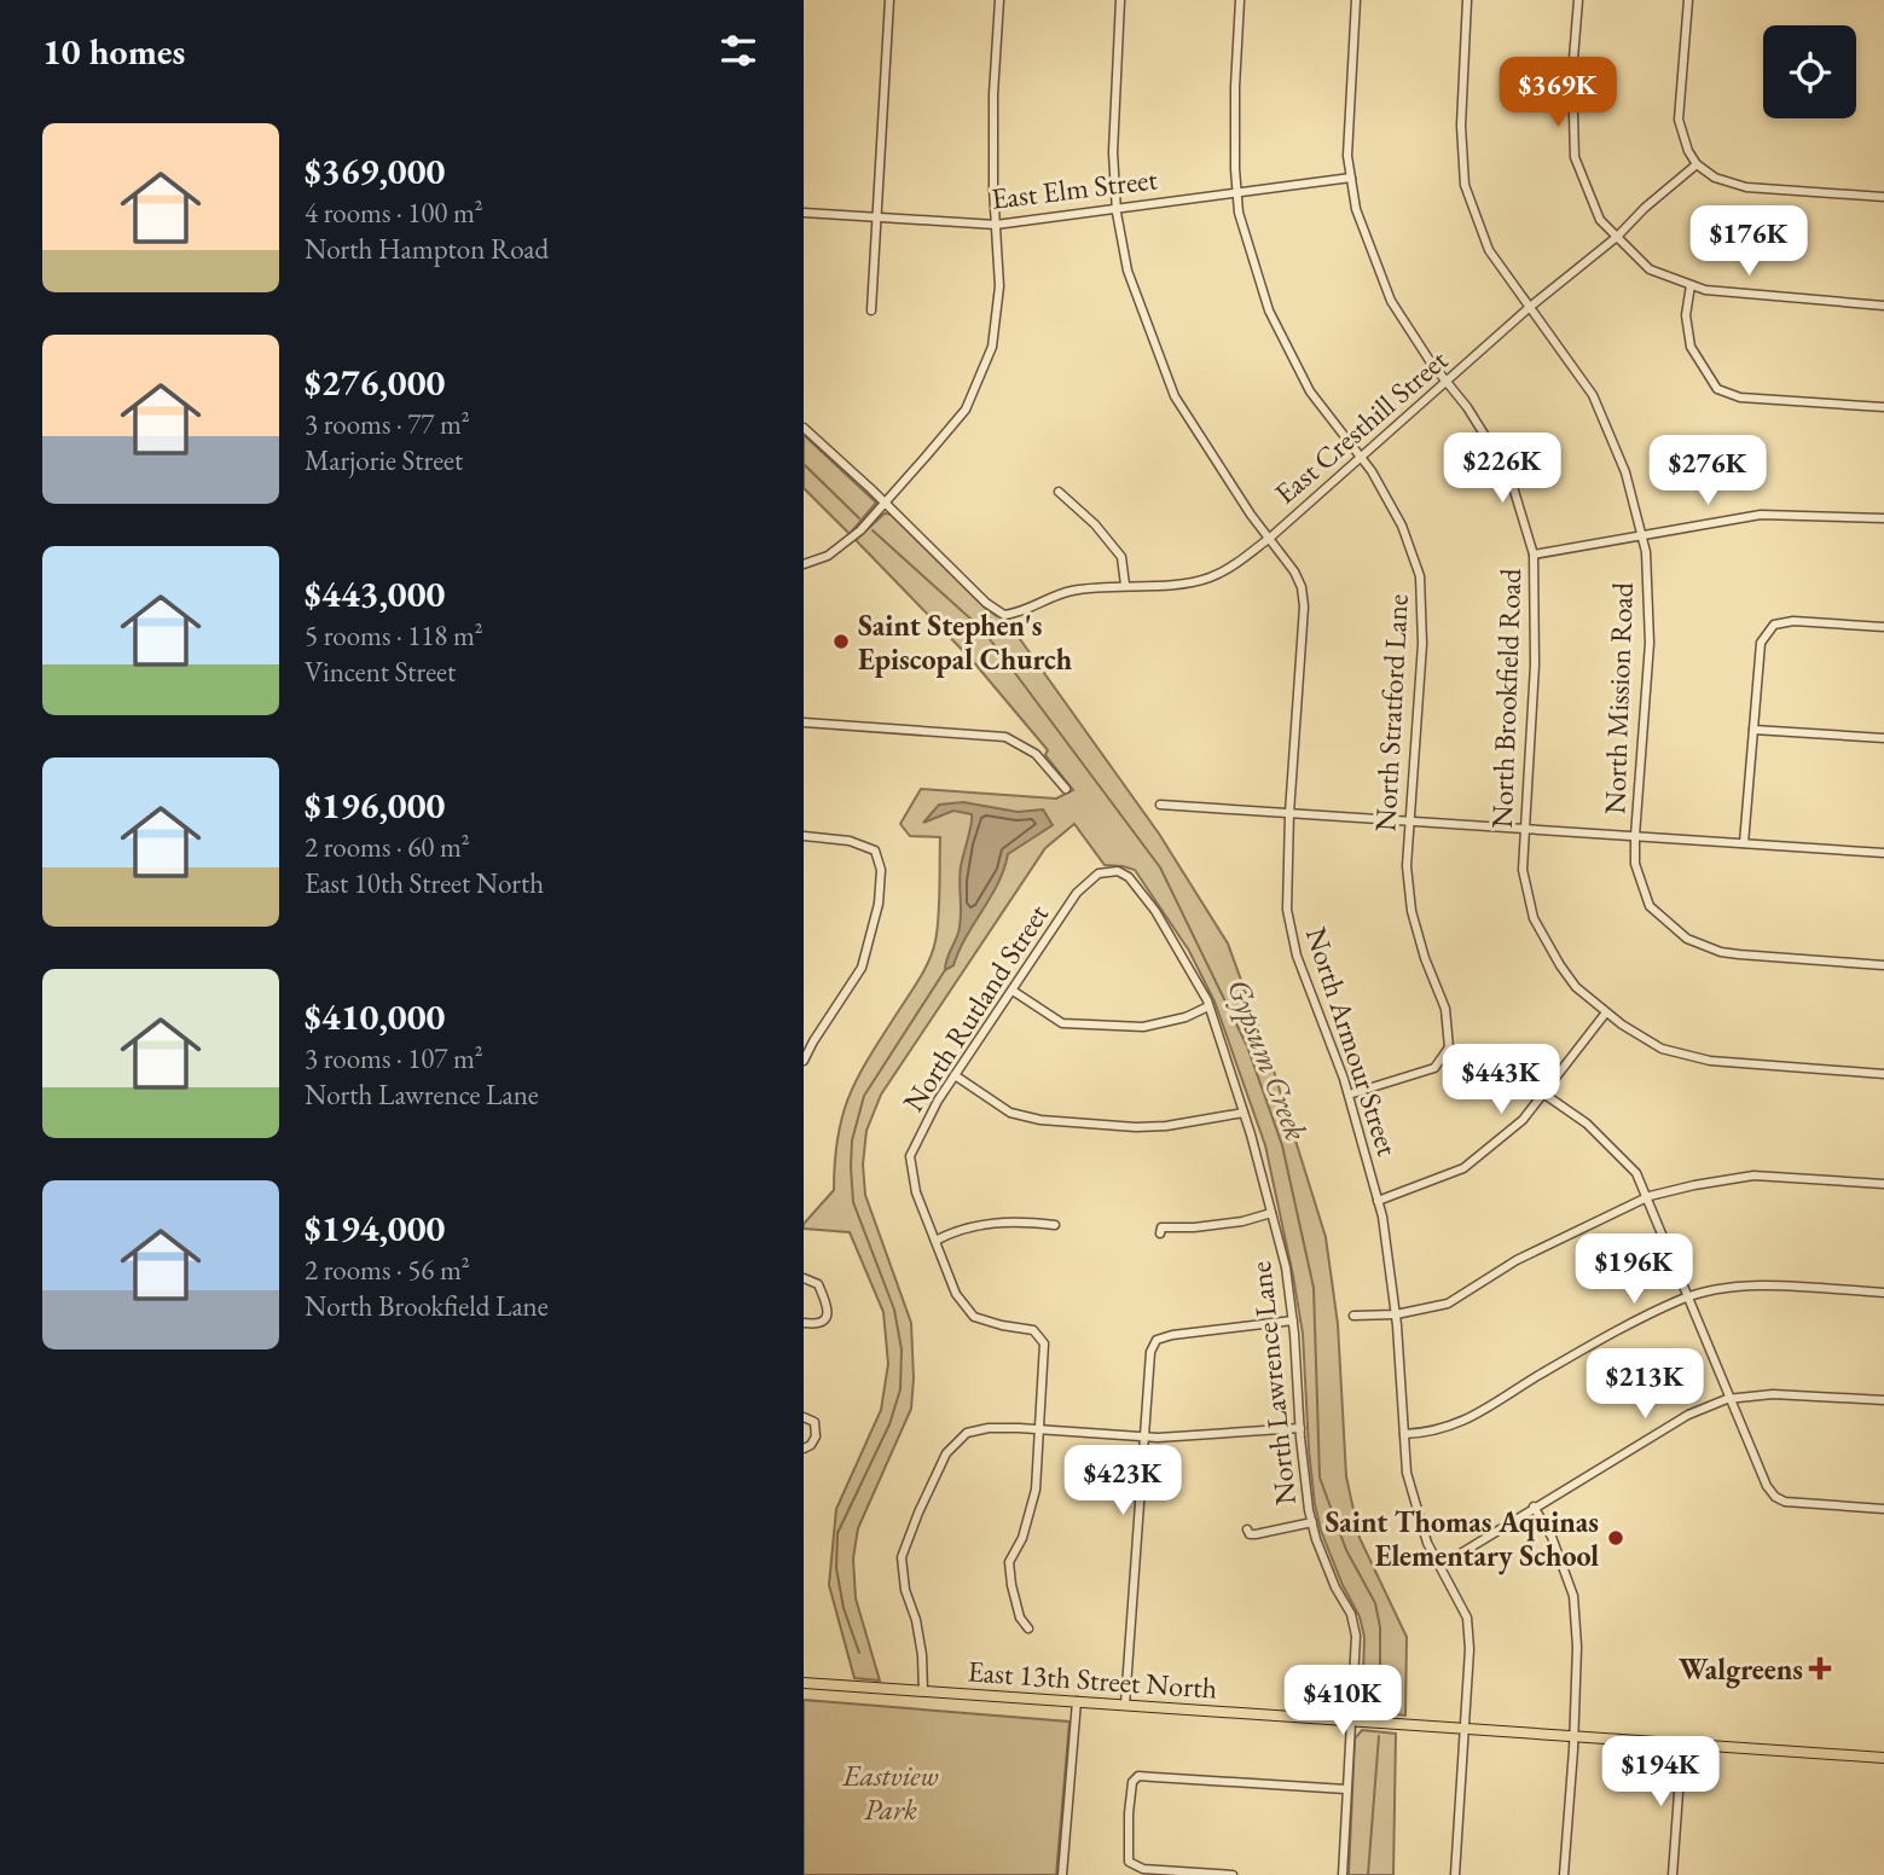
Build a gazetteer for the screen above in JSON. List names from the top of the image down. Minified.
{"streets":{"main road":["East 13th Street North"],"street":["East Elm Street","East Cresthill Street","North Brookfield Road","North Mission Road","North Stratford Lane","North Rutland Street","North Armour Street","North Lawrence Lane"]},"crossings":[["East Elm Street","North Brookfield Road"],["East Elm Street","North Stratford Lane"],["East Elm Street","North Armour Street"],["East Cresthill Street","North Brookfield Road"],["East Cresthill Street","North Mission Road"],["East Cresthill Street","North Stratford Lane"],["East Cresthill Street","North Armour Street"],["North Stratford Lane","North Armour Street"],["North Rutland Street","North Lawrence Lane"],["North Armour Street","East 13th Street North"],["North Lawrence Lane","East 13th Street North"]],"water":["Gypsum Creek"],"parks":["Eastview Park"],"places":{"other":["Saint Stephen's Episcopal Church","Saint Thomas Aquinas Elementary School"],"health":["Walgreens"]},"page":{"heading":"10 homes","price":["$369K","$176K","$226K","$276K","$443K","$196K","$213K","$423K","$410K","$194K"],"list":[{"name":"$369,000","note":"4 rooms · 100 m² · North Hampton Road"},{"name":"$276,000","note":"3 rooms · 77 m² · Marjorie Street"},{"name":"$443,000","note":"5 rooms · 118 m² · Vincent Street"},{"name":"$196,000","note":"2 rooms · 60 m² · East 10th Street North"},{"name":"$410,000","note":"3 rooms · 107 m² · North Lawrence Lane"},{"name":"$194,000","note":"2 rooms · 56 m² · North Brookfield Lane"}]}}
